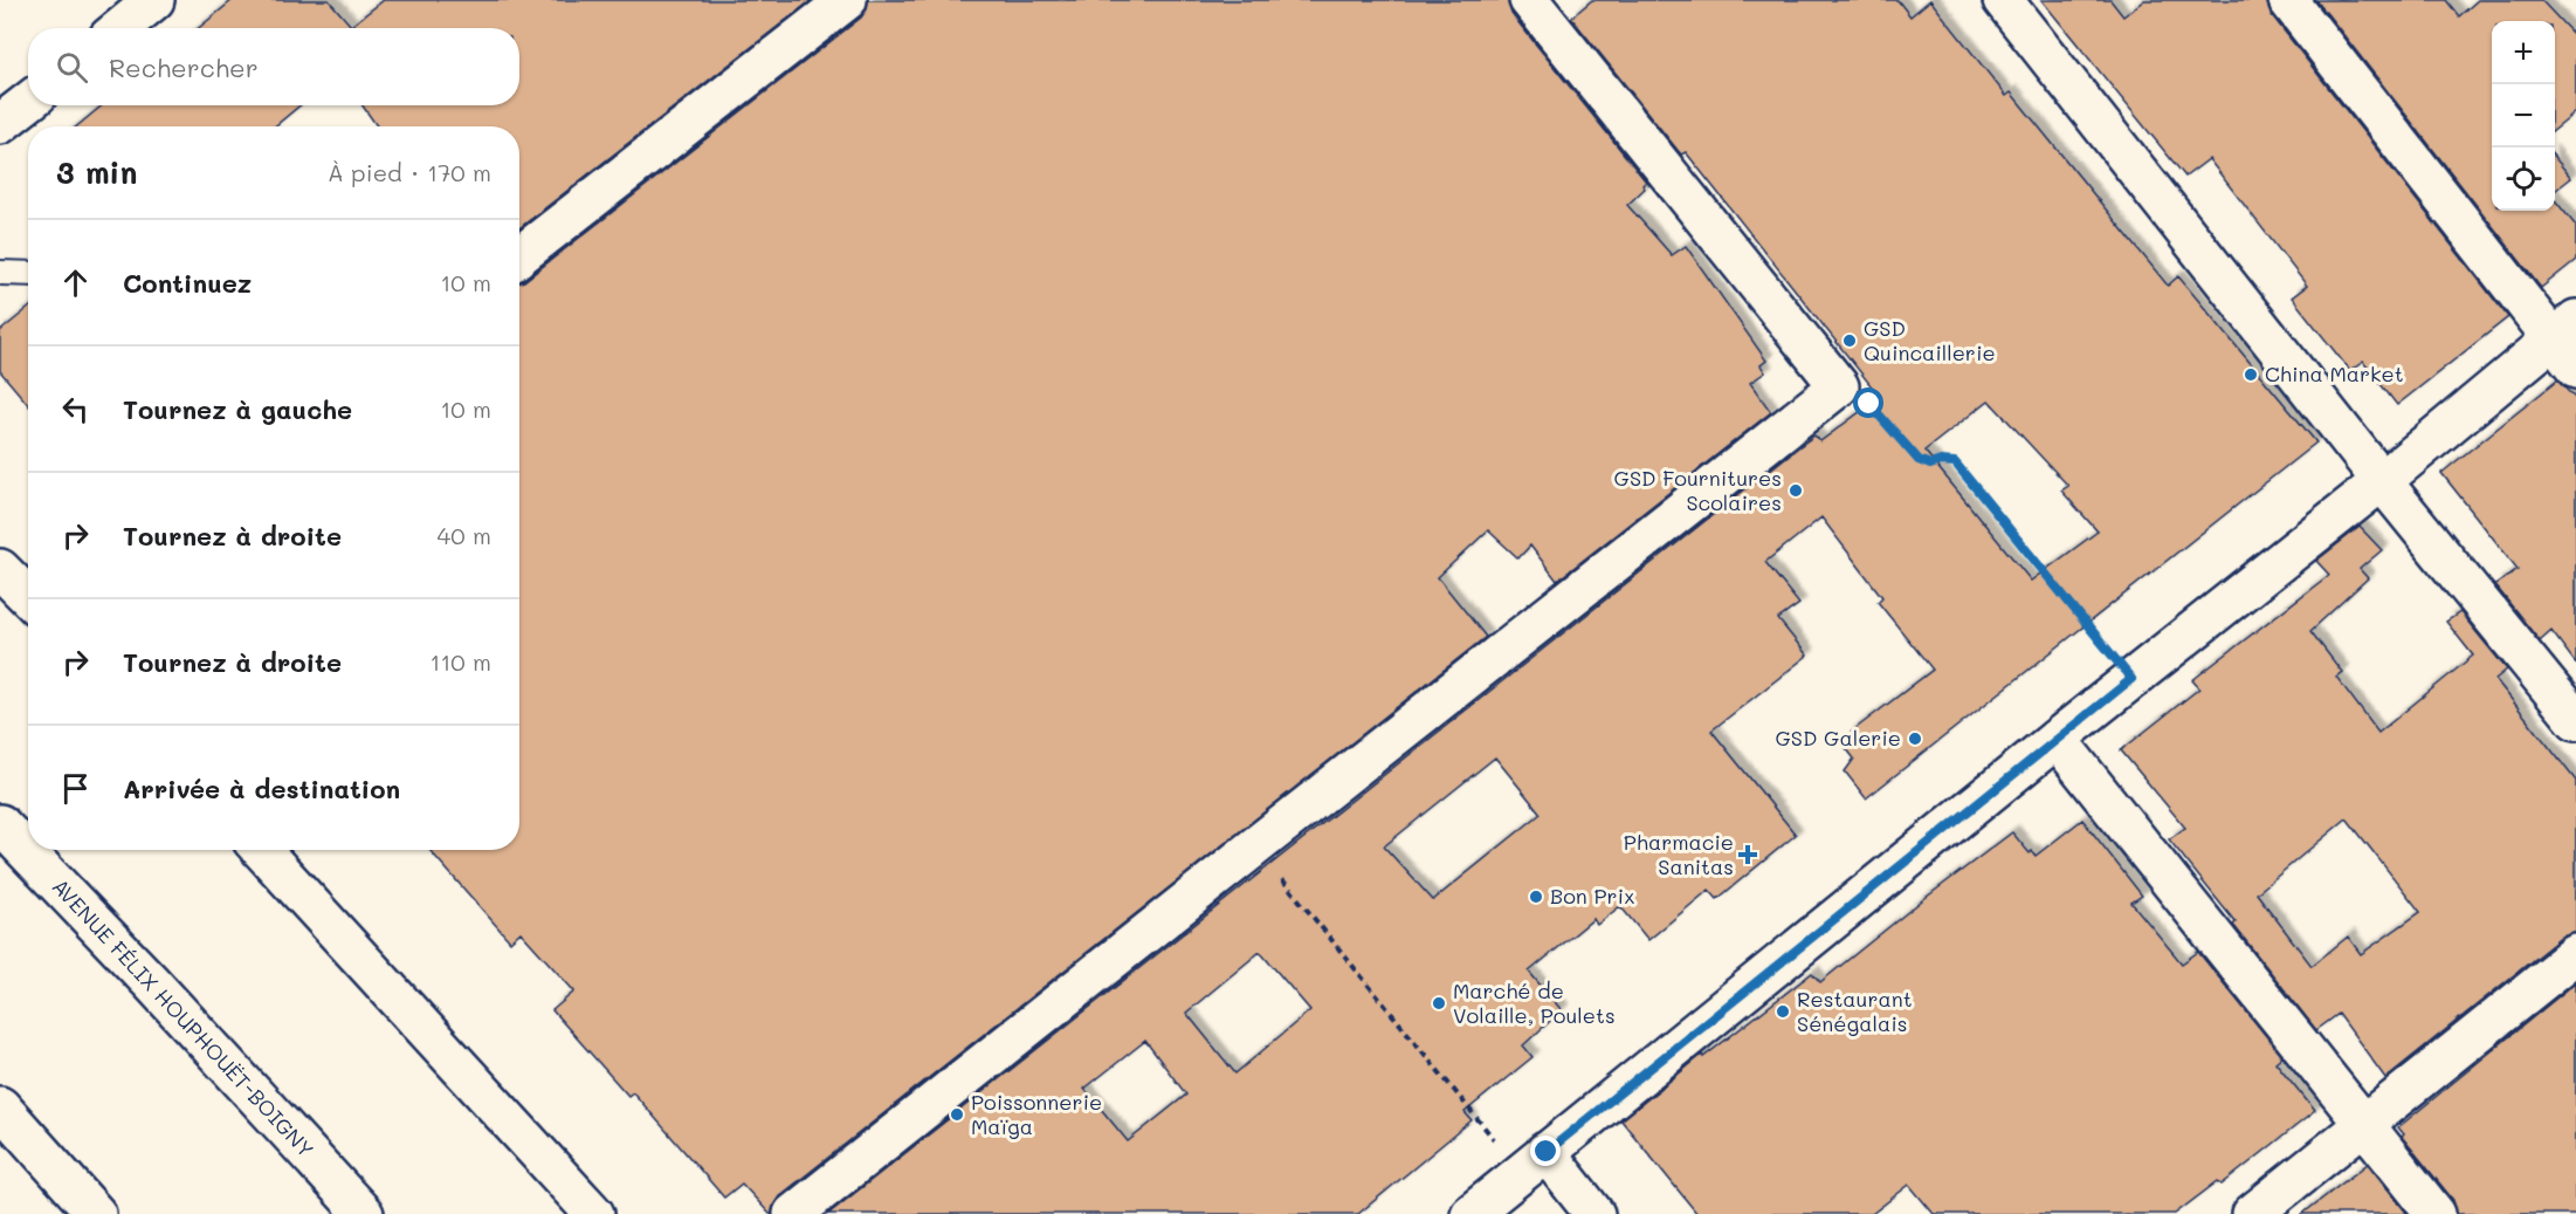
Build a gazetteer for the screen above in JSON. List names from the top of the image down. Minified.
{"streets":{"main road":["AVENUE FÉLIX HOUPHOUËT-BOIGNY"]},"places":{"other":["GSD Quincaillerie","China Market","GSD Fournitures Scolaires","GSD Galerie","Bon Prix","Marché de Volaille, Poulets","Restaurant Sénégalais","Poissonnerie Maïga"],"health":["Pharmacie Sanitas"]},"page":{"map_buttons":["+","−"],"search":"Rechercher","heading":["3 min","À pied · 170 m"],"list":[["Continuez","10 m"],["Tournez à gauche","10 m"],["Tournez à droite","40 m"],["Tournez à droite","110 m"],"Arrivée à destination"]}}
